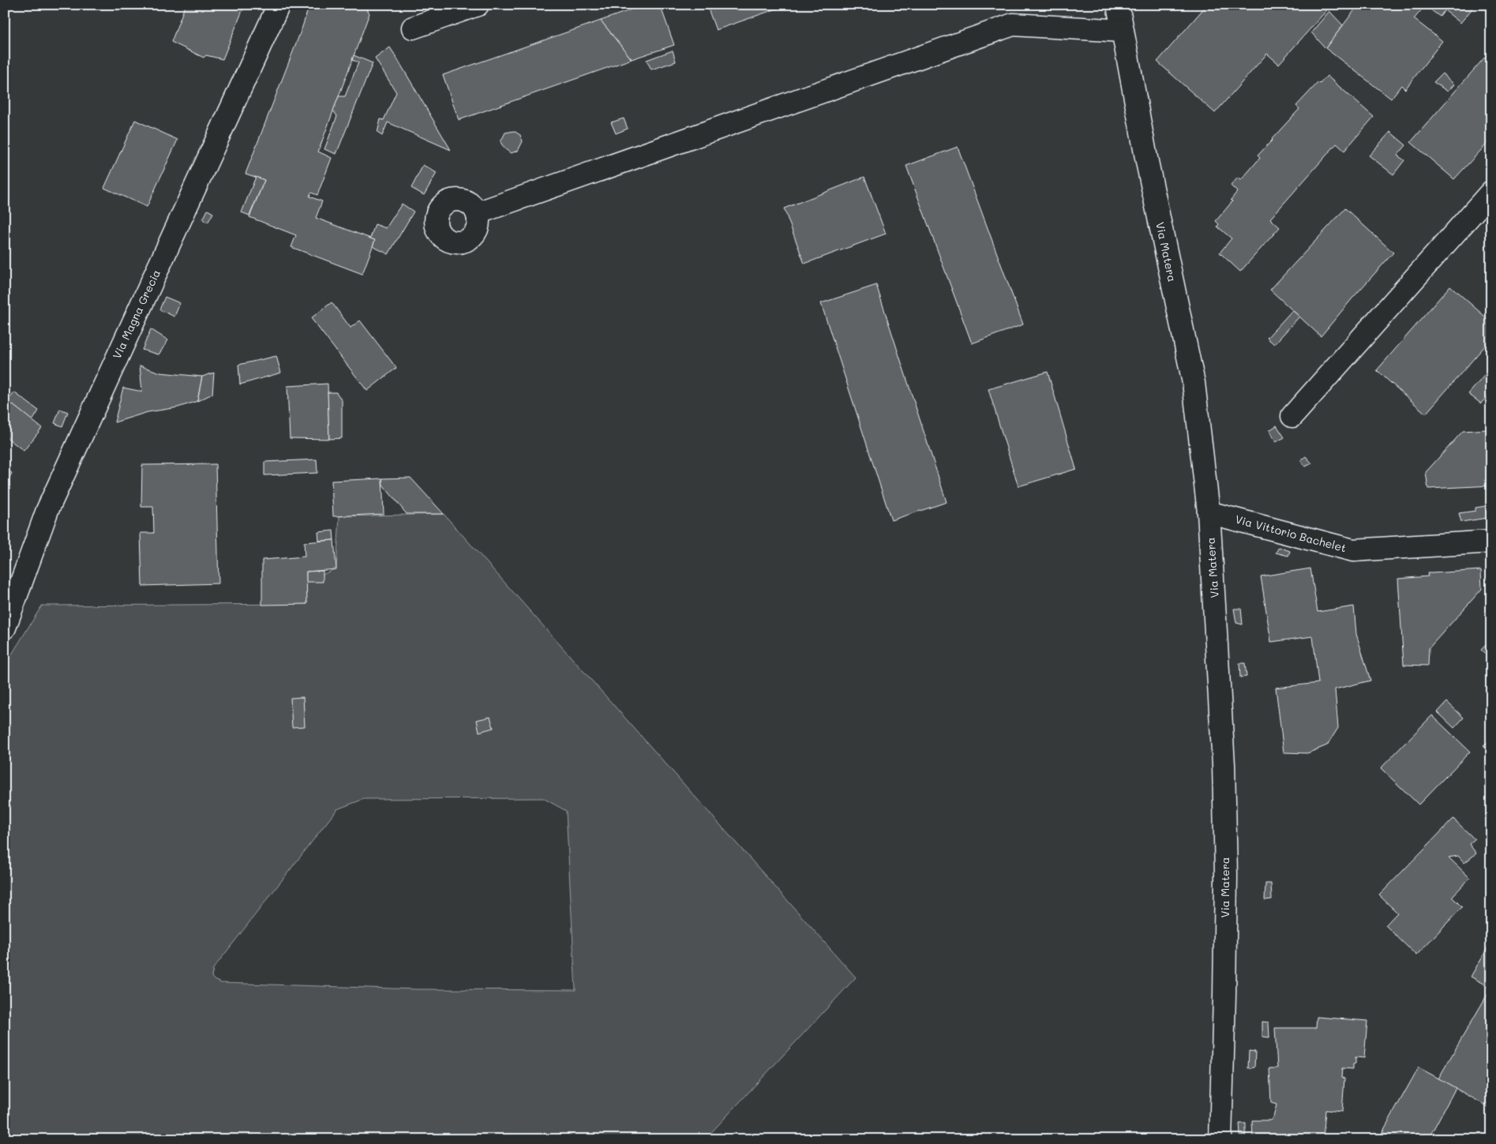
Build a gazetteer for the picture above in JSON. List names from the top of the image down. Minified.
{"streets":{"street":["Via Matera","Via Magna Grecia","Via Vittorio Bachelet"]},"crossings":[["Via Matera","Via Vittorio Bachelet"]]}
